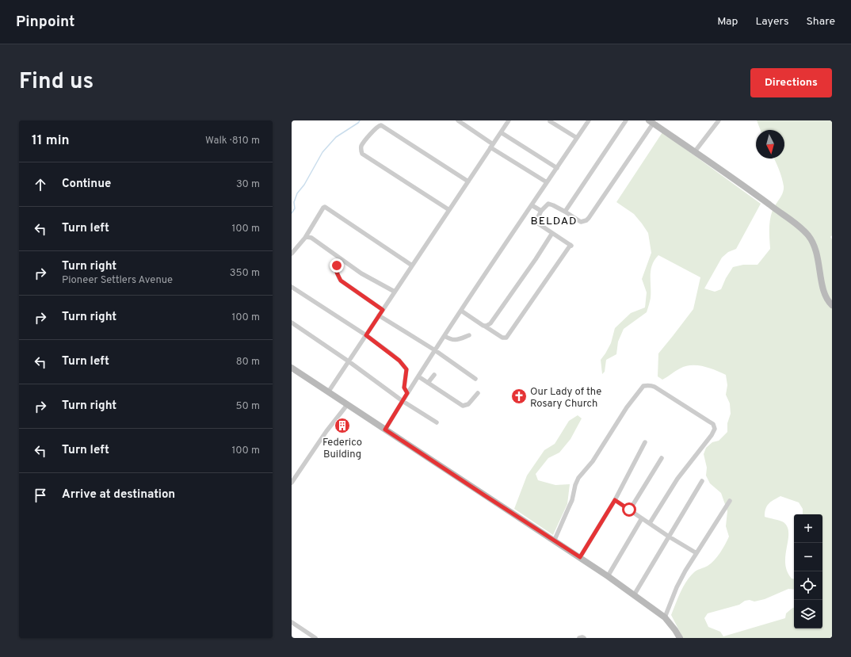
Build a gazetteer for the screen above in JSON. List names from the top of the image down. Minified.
{"districts":["BELDAD"],"places":{"church":["Our Lady of the Rosary Church"],"building":["Federico Building"]},"north":"bottom","page":{"header":"Pinpoint","nav":["Map","Layers","Share"],"title":"Find us","buttons":"Directions","heading":["11 min","Walk · 810 m"],"list":[["Continue","30 m"],["Turn left","100 m"],["Turn right","Pioneer Settlers Avenue","350 m"],["Turn right","100 m"],["Turn left","80 m"],["Turn right","50 m"],["Turn left","100 m"],"Arrive at destination"],"map_buttons":["+","−"]}}
